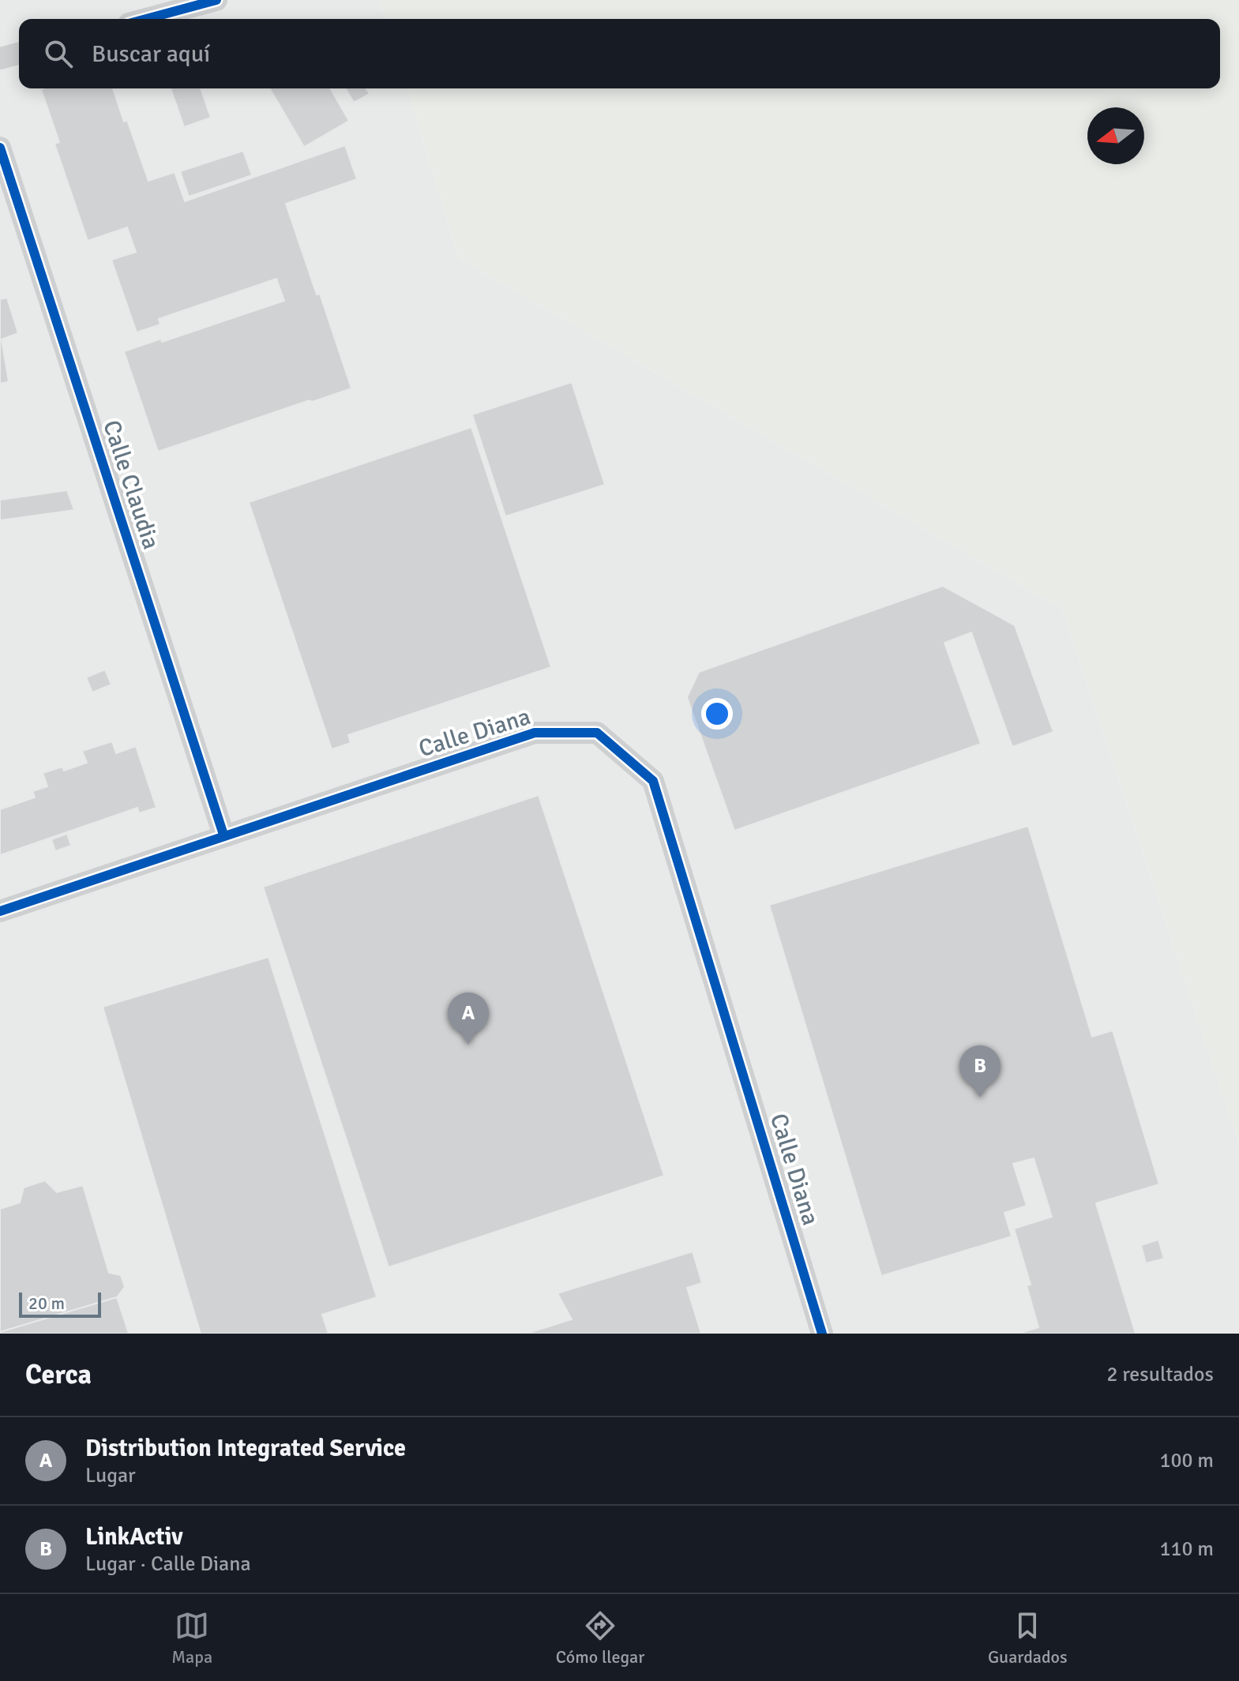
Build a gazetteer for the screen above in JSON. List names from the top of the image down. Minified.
{"streets":{"street":["Calle Claudia","Calle Diana"]},"crossings":[["Calle Claudia","Calle Diana"]],"scale_bar":"20 m","north":"left","page":{"search":"Buscar aquí","pins":["A","B"],"scale":"20 m","heading":["Cerca","2 resultados"],"list":[{"mark":"A","name":"Distribution Integrated Service","note":"Lugar","value":"100 m"},{"mark":"B","name":"LinkActiv","note":"Lugar · Calle Diana","value":"110 m"}],"nav":["Mapa","Cómo llegar","Guardados"]}}
